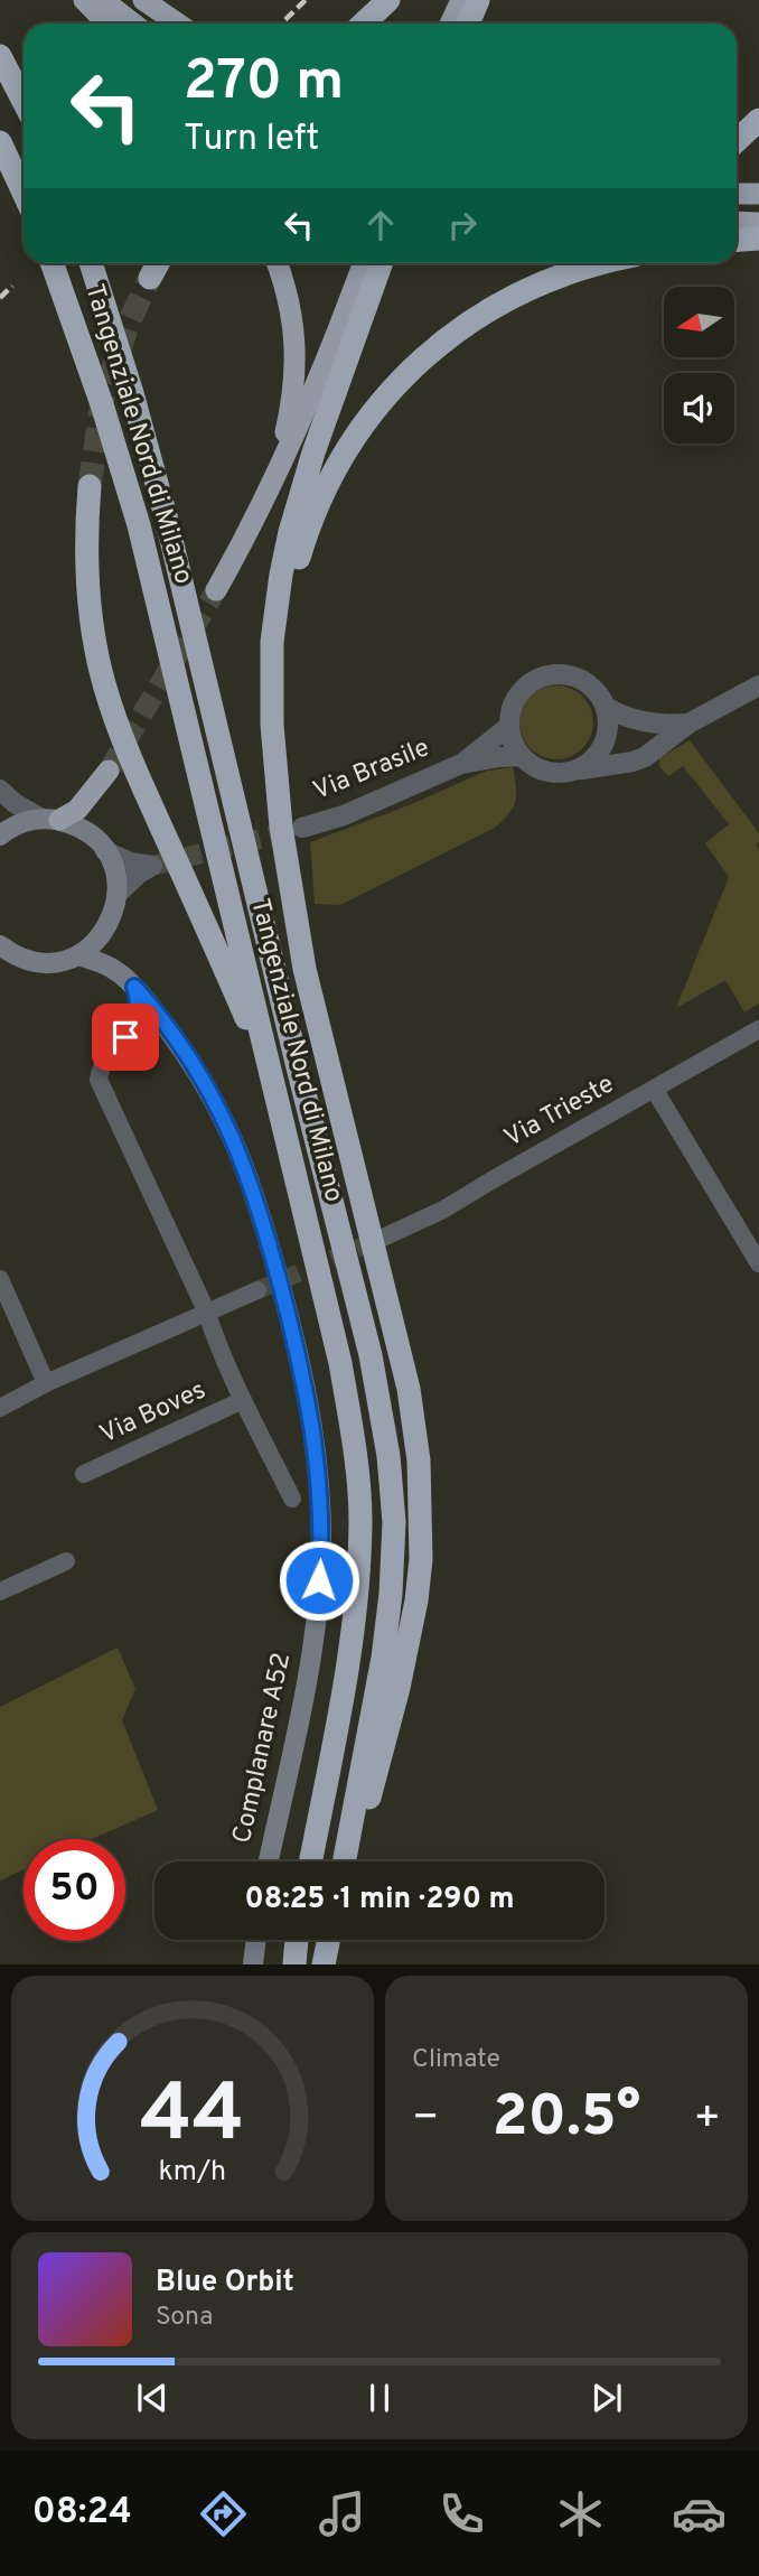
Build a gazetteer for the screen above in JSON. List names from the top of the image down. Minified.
{"streets":{"highway":["Tangenziale Nord di Milano"],"main road":["Complanare A52"],"street":["Via Brasile","Via Trieste","Via Boves"]},"north":"left","page":{"turn":["270 m","Turn left"],"limit":"50","trip":"08:25 · 1 min · 290 m","tile":"Climate","heat":["−","20.5°","+"],"song":["Blue Orbit","Sona"],"tabs":"08:24","gauge":["44","km/h"]}}
